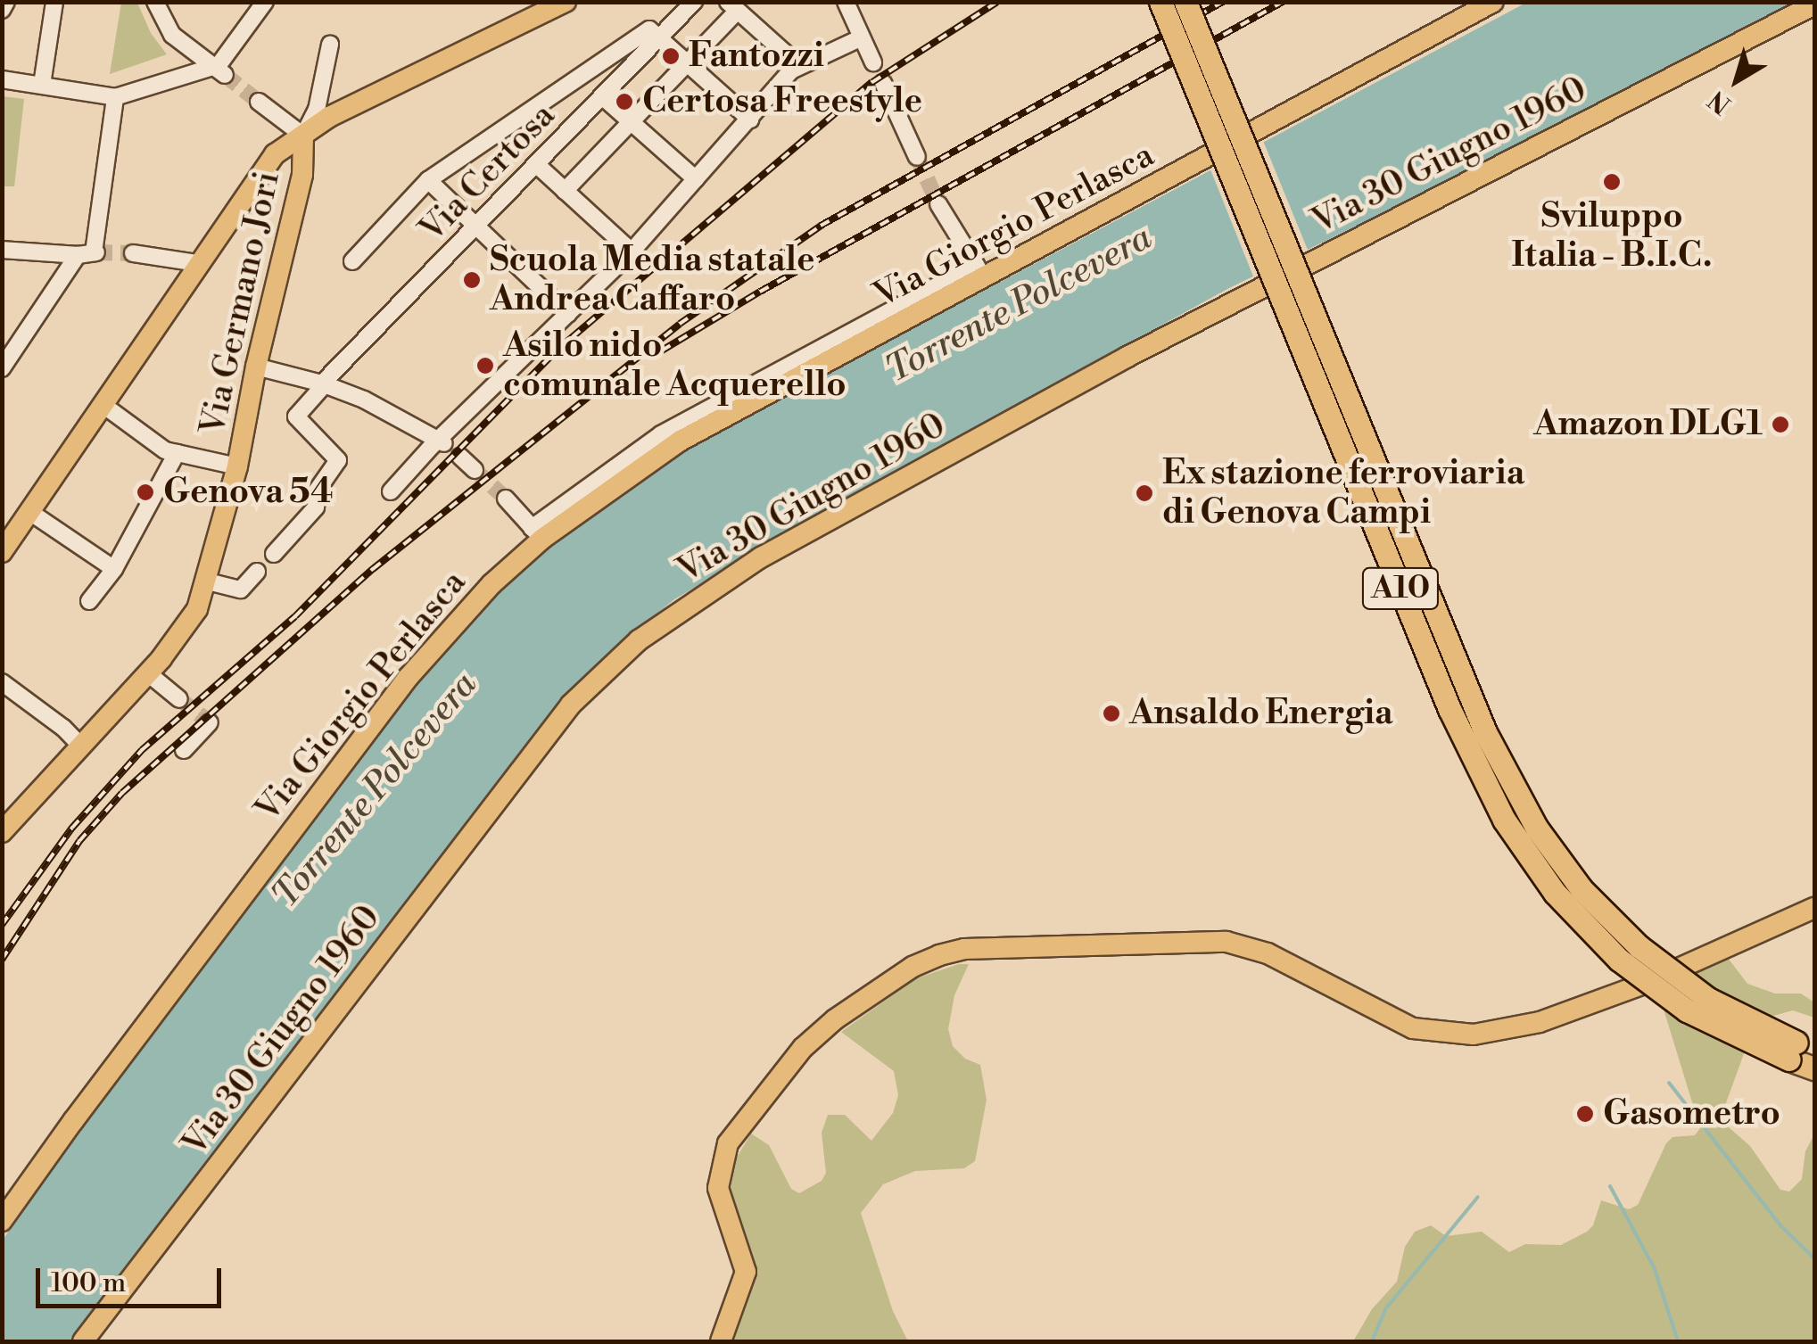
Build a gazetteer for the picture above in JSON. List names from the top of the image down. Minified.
{"streets":{"highway":["A10"],"main road":["Via 30 Giugno 1960","Via Giorgio Perlasca","Via Germano Jori"],"street":["Via Certosa"]},"water":["Torrente Polcevera"],"places":["Fantozzi","Certosa Freestyle","Sviluppo Italia - B.I.C.","Scuola Media statale Andrea Caffaro","Asilo nido comunale Acquerello","Amazon DLG1","Genova 54","Ex stazione ferroviaria di Genova Campi","Ansaldo Energia","Gasometro"],"scale_bar":"100 m","north":"bottom left"}
